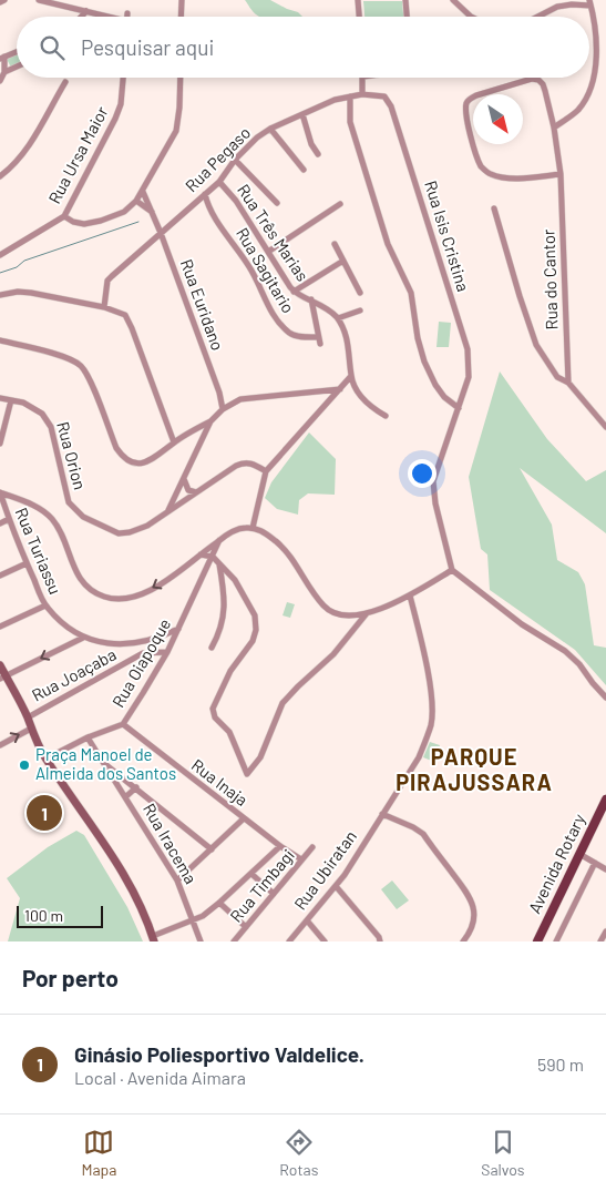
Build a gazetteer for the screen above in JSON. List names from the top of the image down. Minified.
{"streets":{"main road":["Avenida Rotary"],"street":["Rua Ursa Maior","Rua Pegaso","Rua Três Marias","Rua Isis Cristina","Rua Sagitario","Rua do Cantor","Rua Euridano","Rua Orion","Rua Turiassu","Rua Oiapoque","Rua Joaçaba","Rua Inaja","Rua Iracema","Rua Ubiratan","Rua Timbagi"]},"crossings":[["Rua Pegaso","Rua Três Marias"],["Rua Pegaso","Rua Isis Cristina"],["Rua Pegaso","Rua Sagitario"],["Rua Pegaso","Rua Euridano"],["Rua Turiassu","Rua Oiapoque"],["Rua Oiapoque","Rua Joaçaba"],["Rua Oiapoque","Rua Inaja"],["Rua Oiapoque","Rua Iracema"],["Rua Inaja","Rua Timbagi"]],"districts":["PARQUE PIRAJUSSARA"],"places":["Praça Manoel de Almeida dos Santos"],"scale_bar":"100 m","north":"bottom right","page":{"search":"Pesquisar aqui","pins":"1","scale":"100 m","heading":"Por perto","list":[{"mark":"1","name":"Ginásio Poliesportivo Valdelice.","note":"Local · Avenida Aimara","value":"590 m"}],"nav":["Mapa","Rotas","Salvos"]}}
